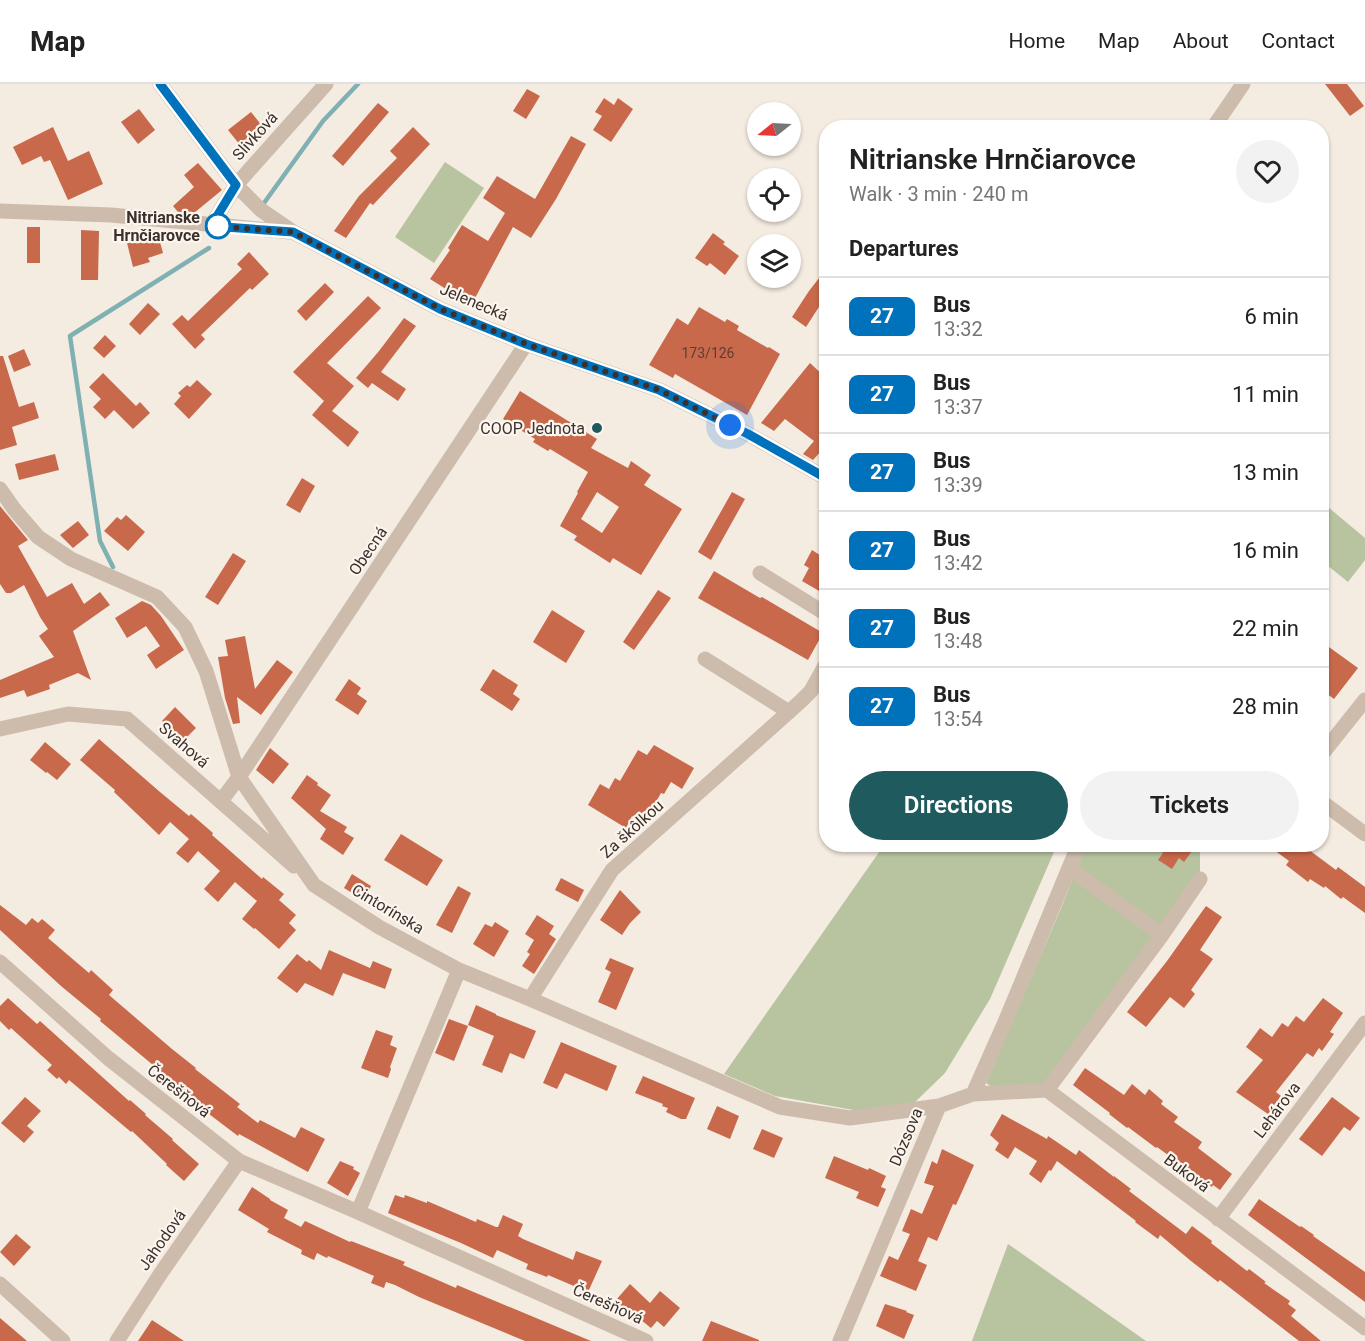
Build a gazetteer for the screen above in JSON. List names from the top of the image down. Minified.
{"streets":{"street":["Slivková","Jelenecká","Obecná","Svahová","Za škôlkou","Cintorínska","Čerešňová","Lehárova","Dózsova","Buková","Jahodová"]},"crossings":[["Slivková","Jelenecká"],["Jelenecká","Obecná"],["Obecná","Svahová"],["Obecná","Cintorínska"],["Svahová","Cintorínska"],["Za škôlkou","Cintorínska"],["Cintorínska","Dózsova"],["Čerešňová","Jahodová"],["Lehárova","Buková"]],"places":["Nitrianske Hrnčiarovce","COOP Jednota"],"lines":["bus line 27"],"house_numbers":["173/126"],"north":"left","page":{"header":"Map","nav":["Home","Map","About","Contact"],"heading":[["Nitrianske Hrnčiarovce","Walk · 3 min · 240 m"],"Departures"],"list":[{"mark":"27","name":"Bus","note":"13:32","value":"6 min"},{"mark":"27","name":"Bus","note":"13:37","value":"11 min"},{"mark":"27","name":"Bus","note":"13:39","value":"13 min"},{"mark":"27","name":"Bus","note":"13:42","value":"16 min"},{"mark":"27","name":"Bus","note":"13:48","value":"22 min"},{"mark":"27","name":"Bus","note":"13:54","value":"28 min"}],"buttons":["Directions","Tickets"]}}
